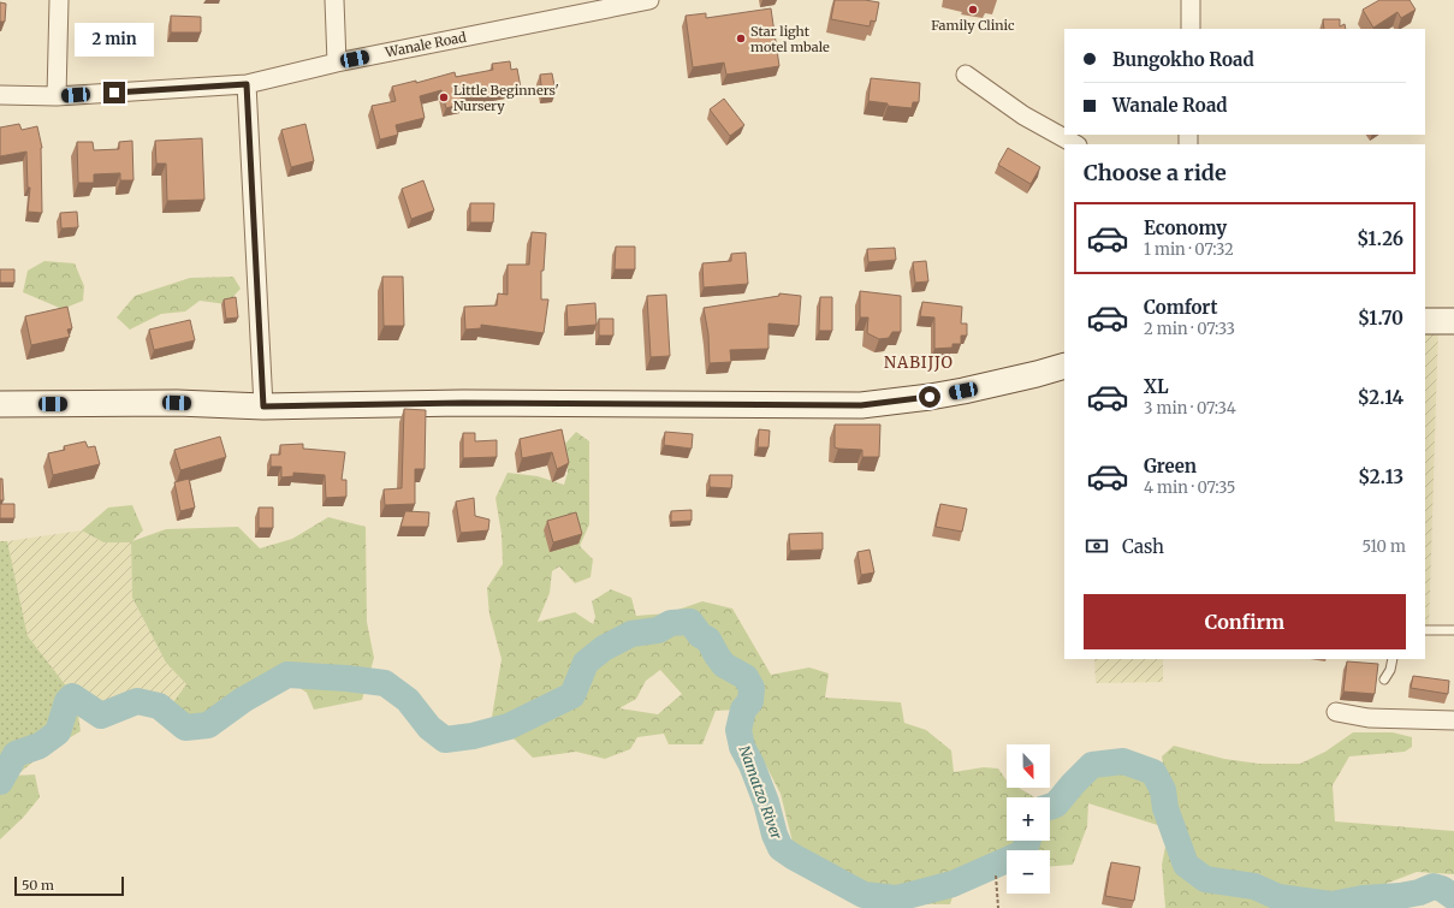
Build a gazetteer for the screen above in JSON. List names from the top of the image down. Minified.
{"streets":{"street":["Wanale Road"]},"districts":["NABIJJO"],"water":["Namatzo River"],"places":["Family Clinic","Star light motel mbale","Little Beginners' Nursery"],"scale_bar":"50 m","north":"bottom","page":{"bubble":"2 min","banner":["Bungokho Road","Wanale Road"],"heading":"Choose a ride","list":[{"name":"Economy","note":"1 min · 07:32","value":"$1.26"},{"name":"Comfort","note":"2 min · 07:33","value":"$1.70"},{"name":"XL","note":"3 min · 07:34","value":"$2.14"},{"name":"Green","note":"4 min · 07:35","value":"$2.13"}],"pay":["Cash","510 m"],"buttons":"Confirm","map_buttons":["+","−"],"scale":"50 m"}}
